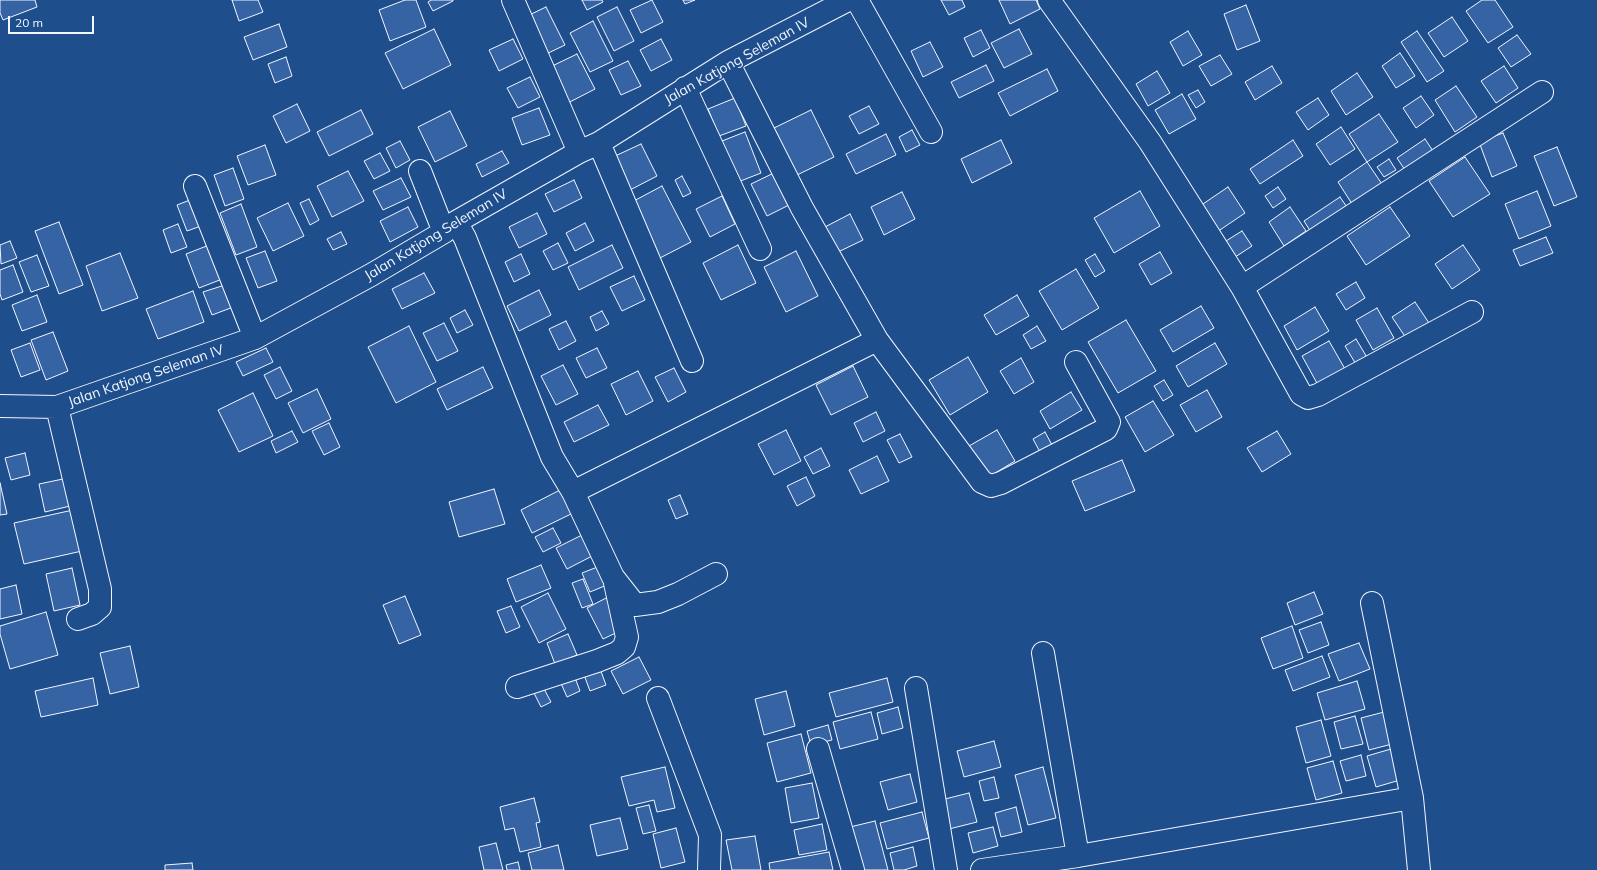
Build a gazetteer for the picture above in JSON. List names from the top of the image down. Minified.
{"streets":{"street":["Jalan Katjong Seleman IV"]},"scale_bar":"20 m"}
